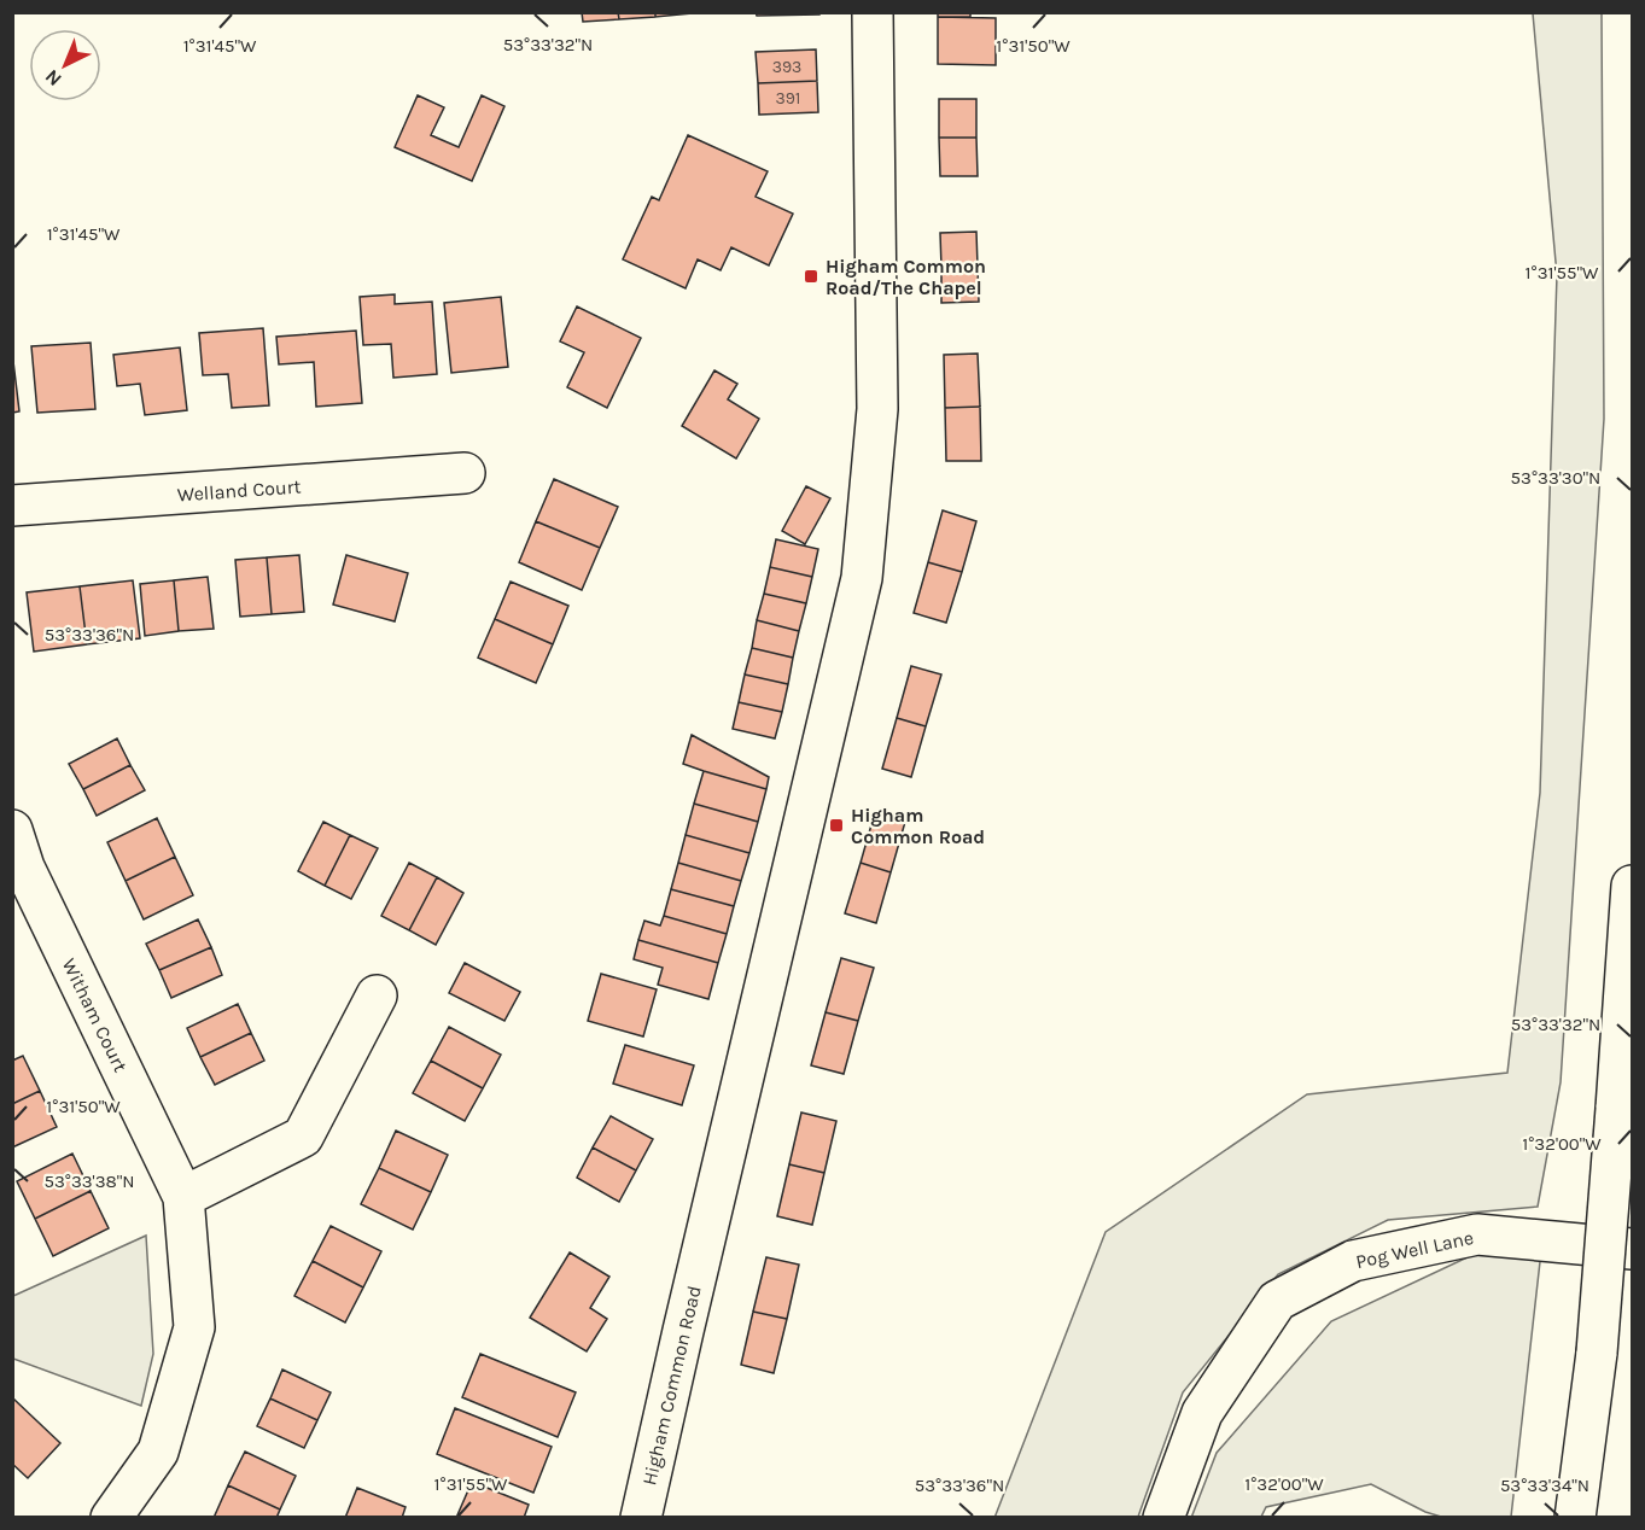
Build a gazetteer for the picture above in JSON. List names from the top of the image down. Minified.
{"streets":{"main road":["Welland Court","Witham Court","Pog Well Lane","Higham Common Road"]},"places":{"transit":["Higham Common Road/The Chapel","Higham Common Road"]},"house_numbers":["393","391"],"north":"bottom left","coordinates":["53°33'32\"N","1°31'45\"W","1°31'50\"W","1°31'55\"W","53°33'30\"N","53°33'36\"N","1°32'00\"W","53°33'38\"N","53°33'34\"N"]}
